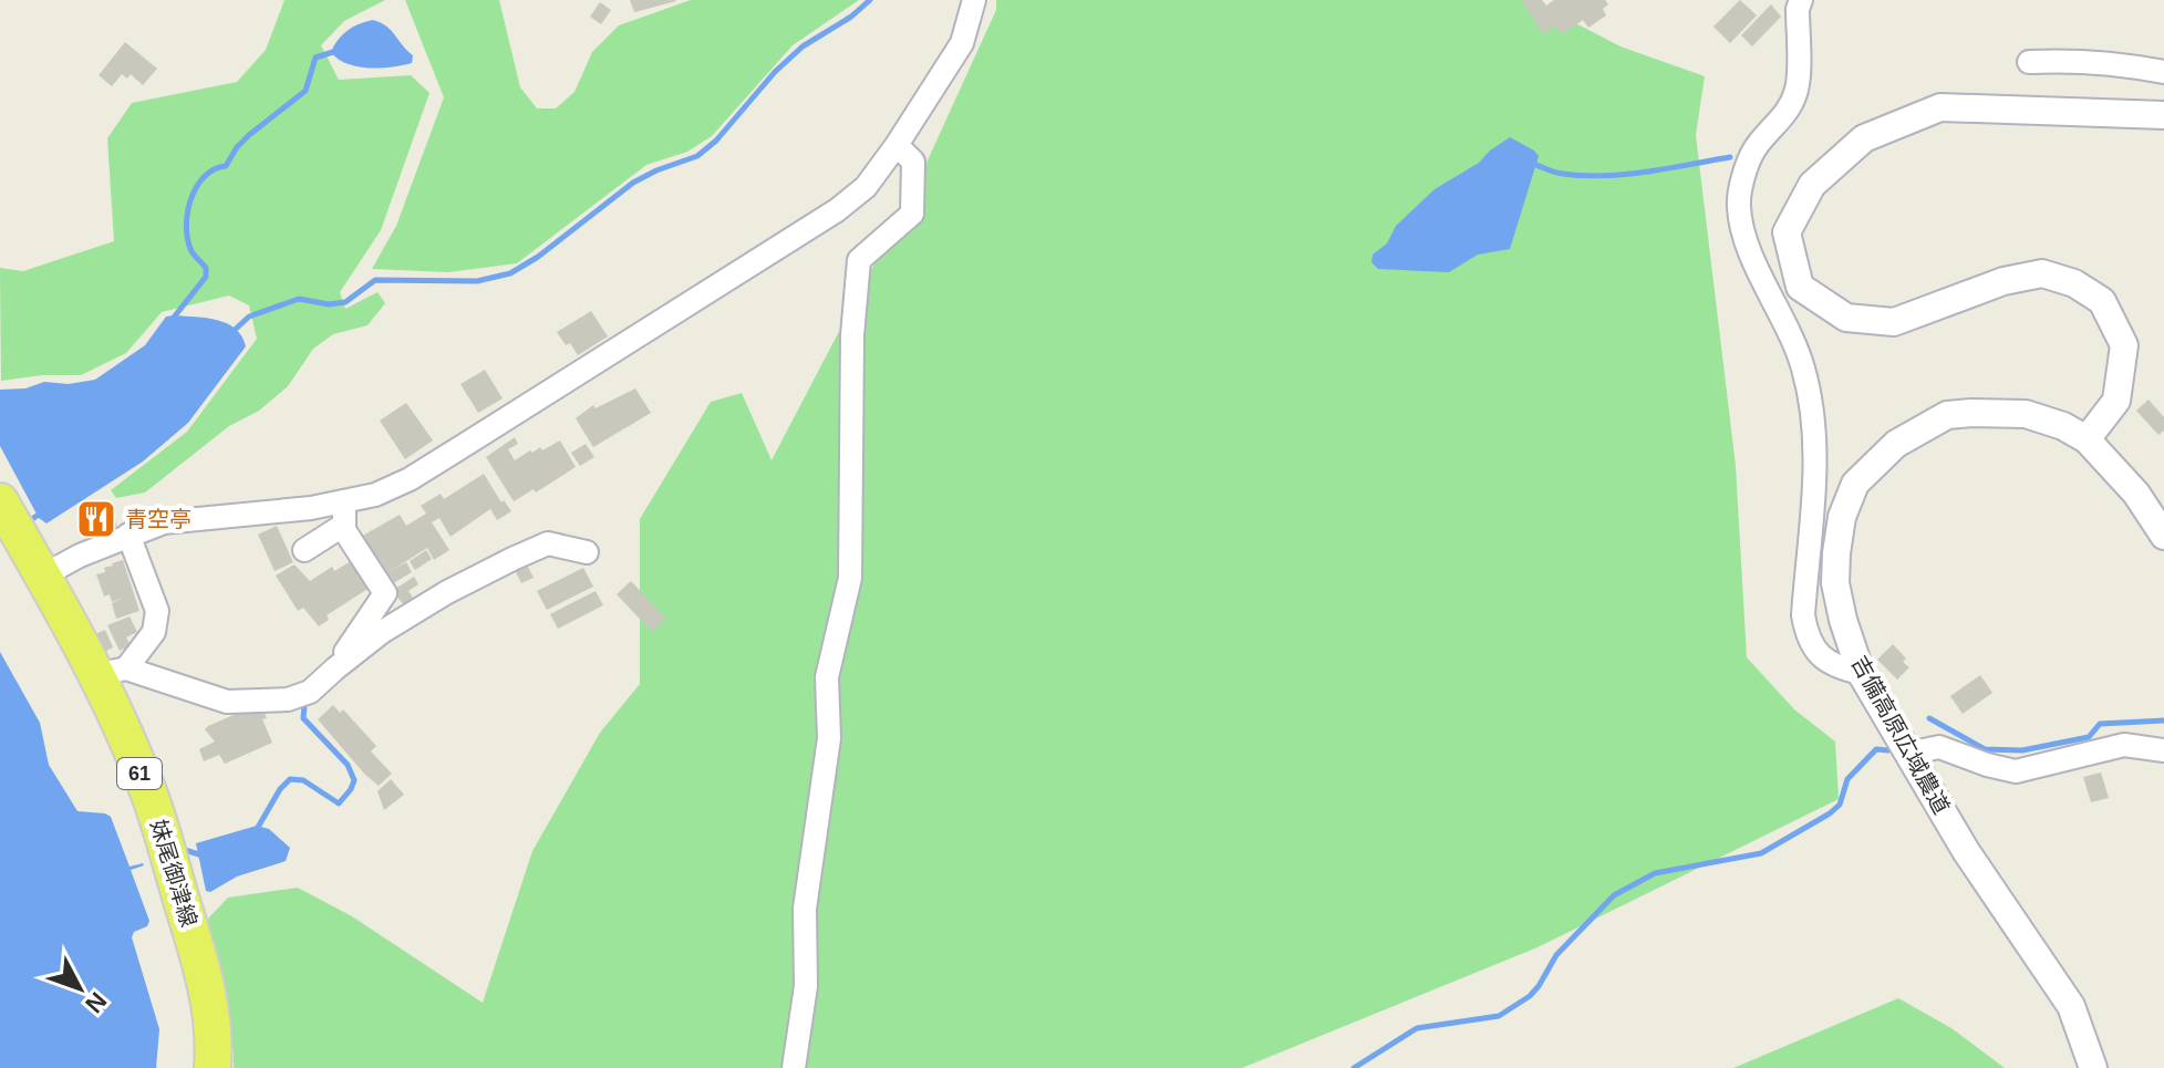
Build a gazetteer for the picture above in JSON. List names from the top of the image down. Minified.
{"streets":{"main road":["61","妹尾御津線"],"street":["吉備高原広域農道"]},"places":{"restaurant":["青空亭"]},"north":"bottom right"}
